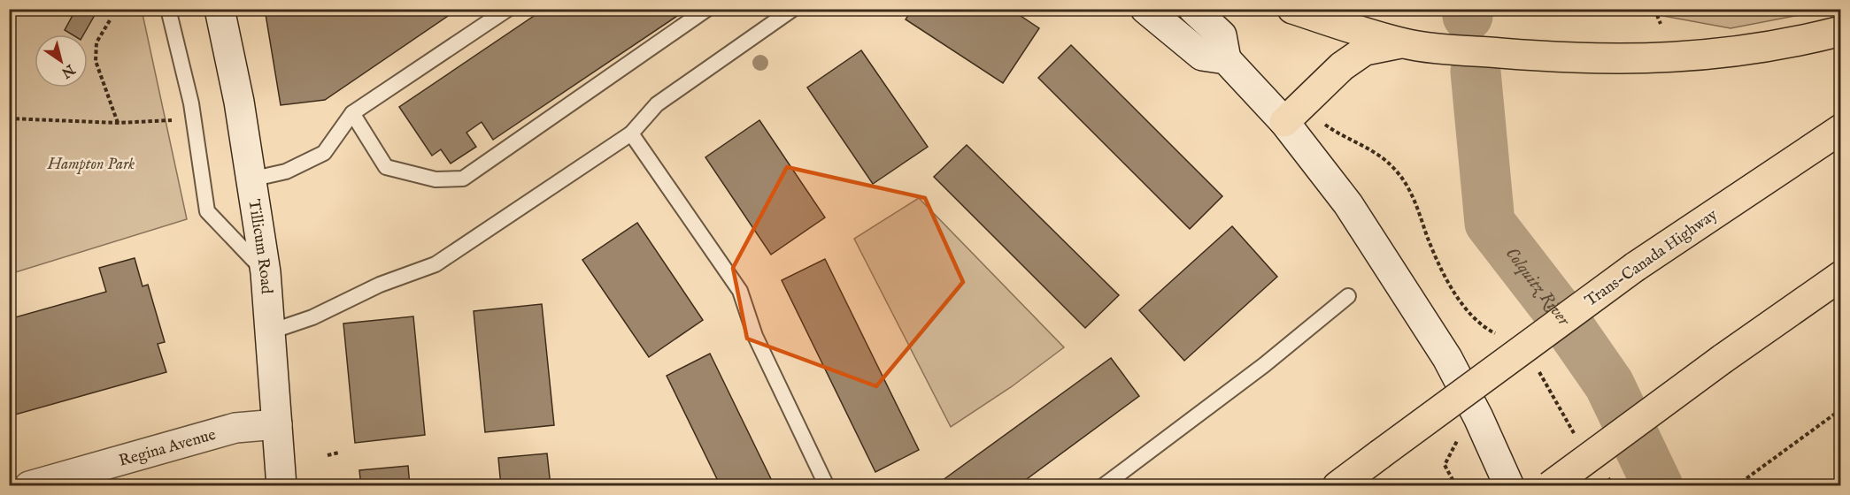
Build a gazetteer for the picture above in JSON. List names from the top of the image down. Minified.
{"streets":{"highway":["Trans-Canada Highway"],"main road":["Tillicum Road","Regina Avenue"]},"crossings":[["Tillicum Road","Regina Avenue"]],"water":["Colquitz River"],"parks":["Hampton Park"],"north":"bottom right"}
